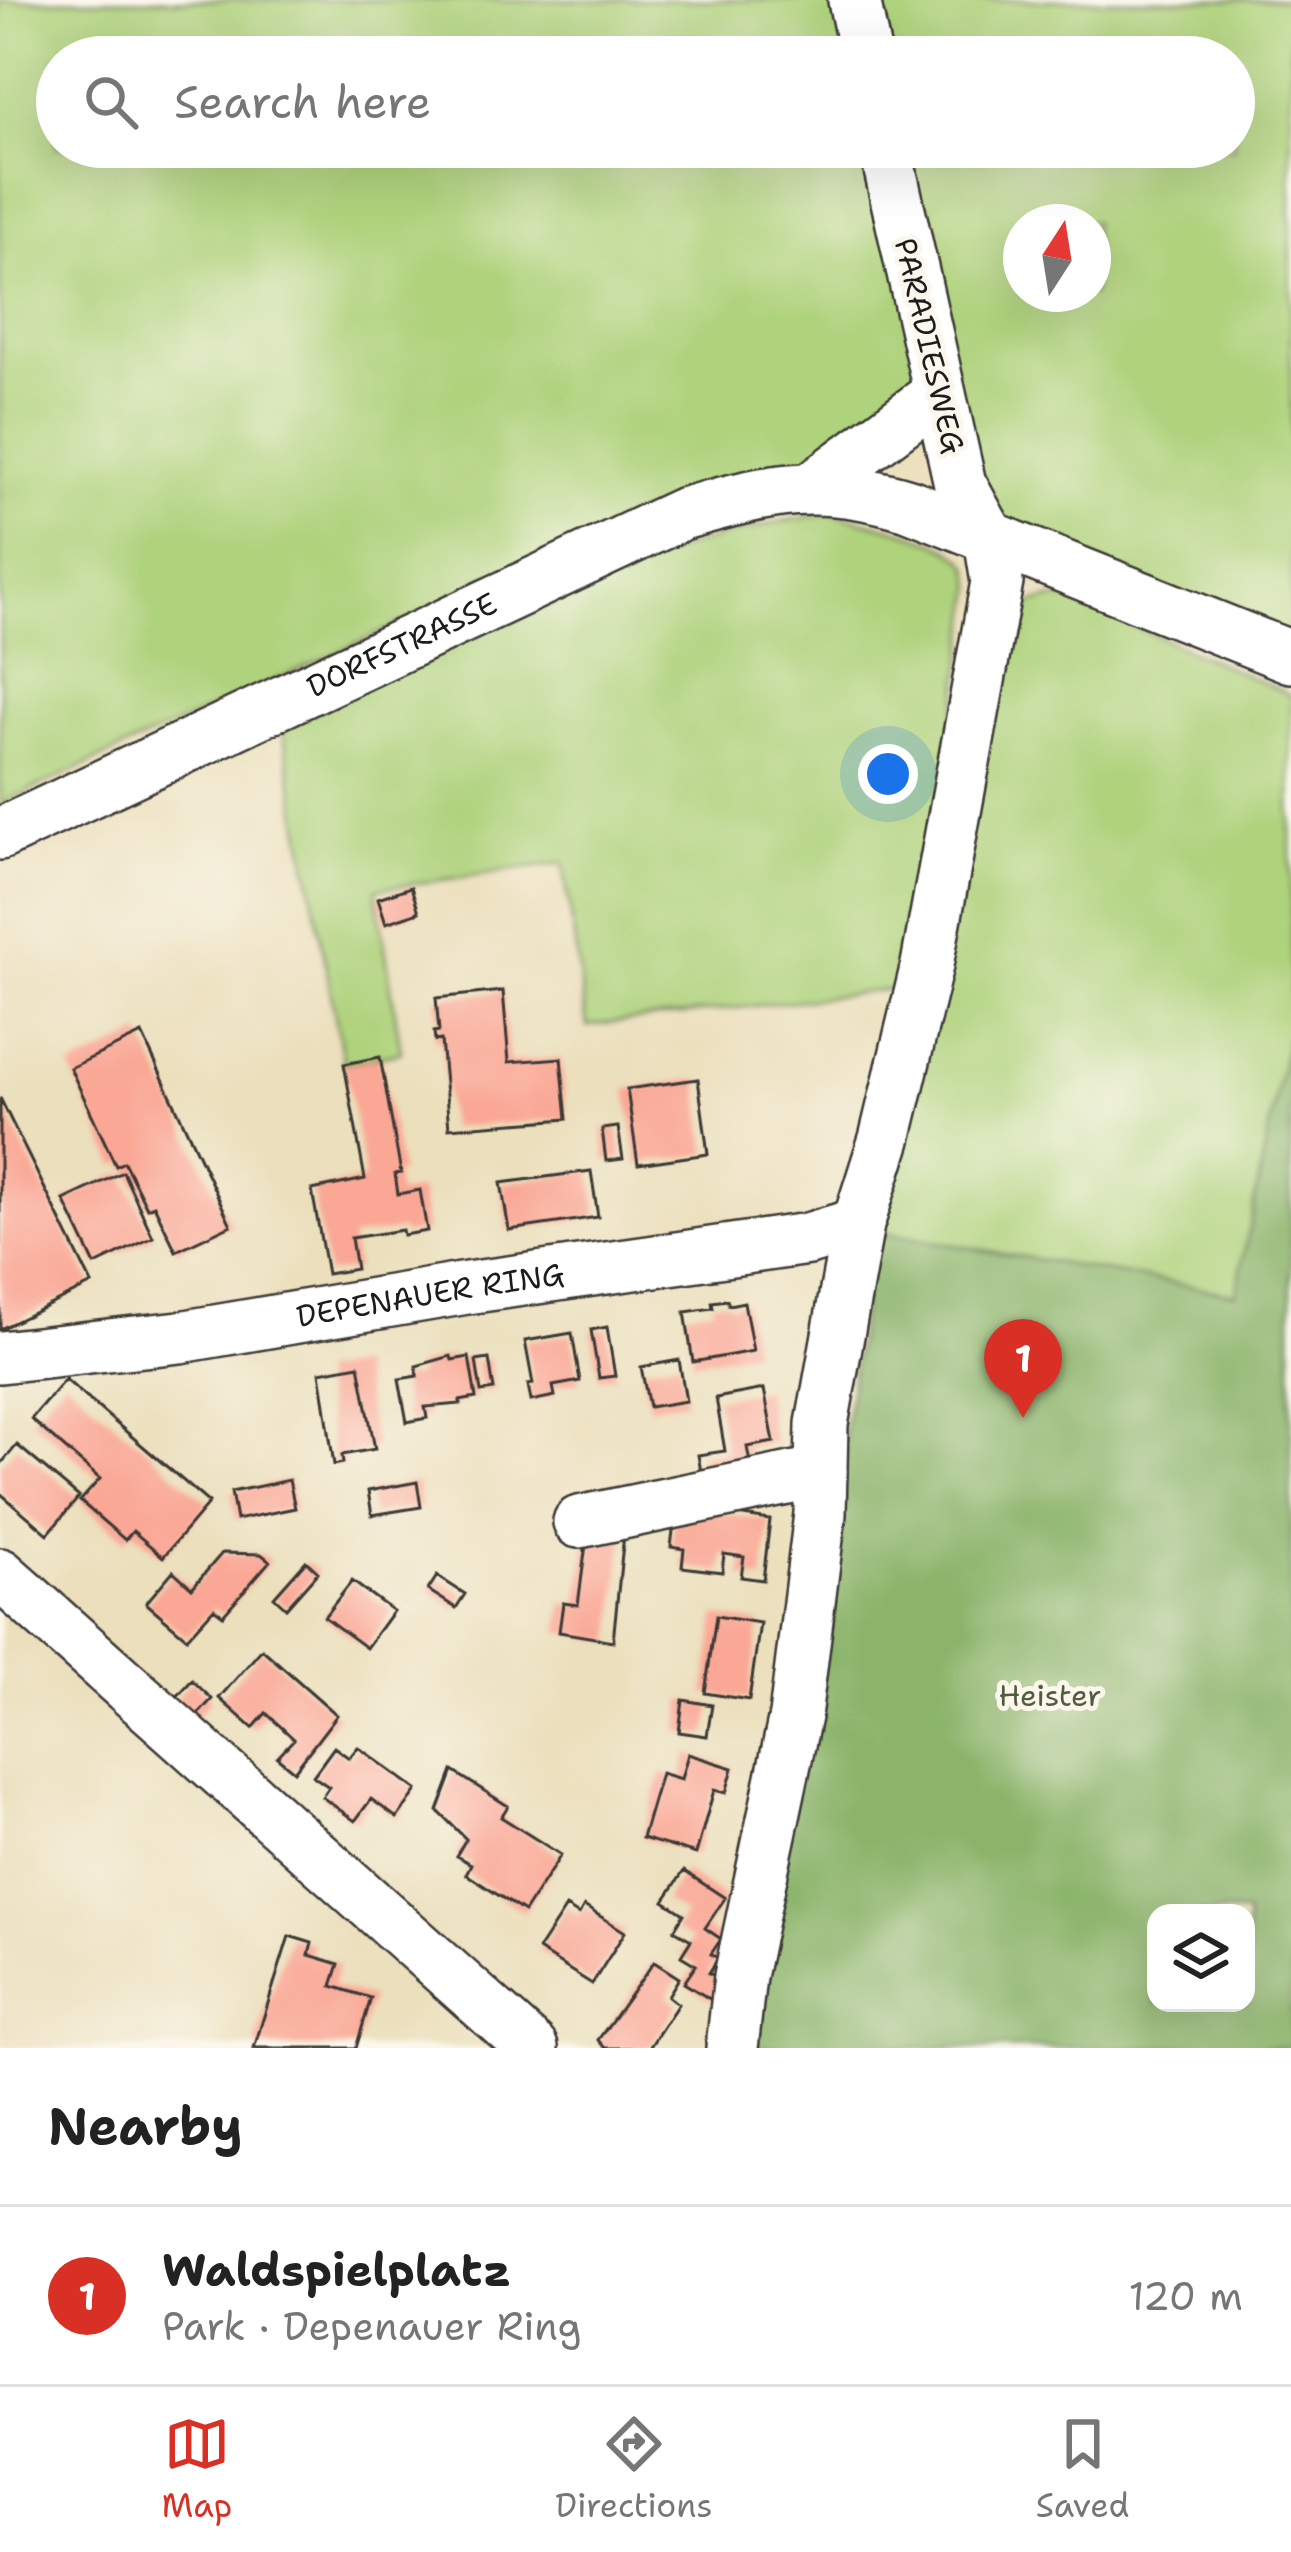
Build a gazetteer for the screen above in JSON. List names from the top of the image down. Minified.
{"streets":{"street":["PARADIESWEG","DORFSTRASSE","DEPENAUER RING"]},"crossings":[["PARADIESWEG","DORFSTRASSE"]],"parks":["Heister"],"north":"top","page":{"search":"Search here","pins":"1","heading":"Nearby","list":[{"mark":"1","name":"Waldspielplatz","note":"Park · Depenauer Ring","value":"120 m"}],"nav":["Map","Directions","Saved"]}}
